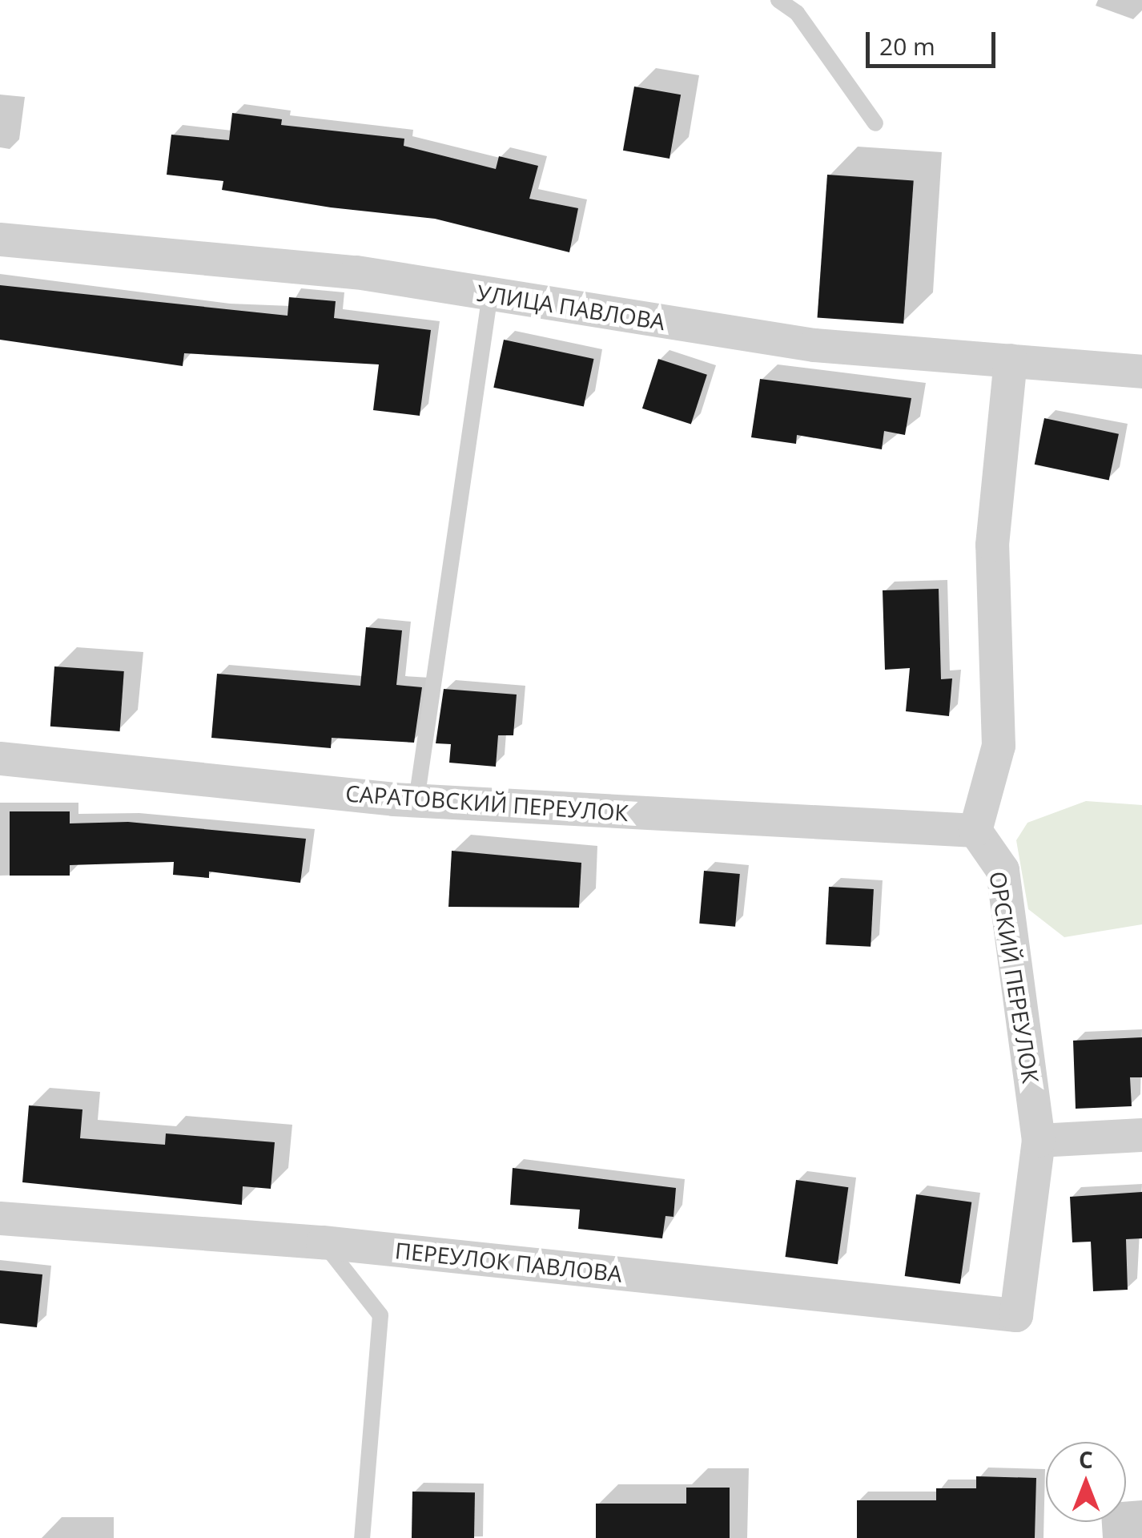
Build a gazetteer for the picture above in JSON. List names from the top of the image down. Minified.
{"streets":{"street":["УЛИЦА ПАВЛОВА","САРАТОВСКИЙ ПЕРЕУЛОК","ОРСКИЙ ПЕРЕУЛОК","ПЕРЕУЛОК ПАВЛОВА"]},"crossings":[["САРАТОВСКИЙ ПЕРЕУЛОК","ОРСКИЙ ПЕРЕУЛОК"],["ОРСКИЙ ПЕРЕУЛОК","ПЕРЕУЛОК ПАВЛОВА"]],"scale_bar":"20 m","north":"top"}
